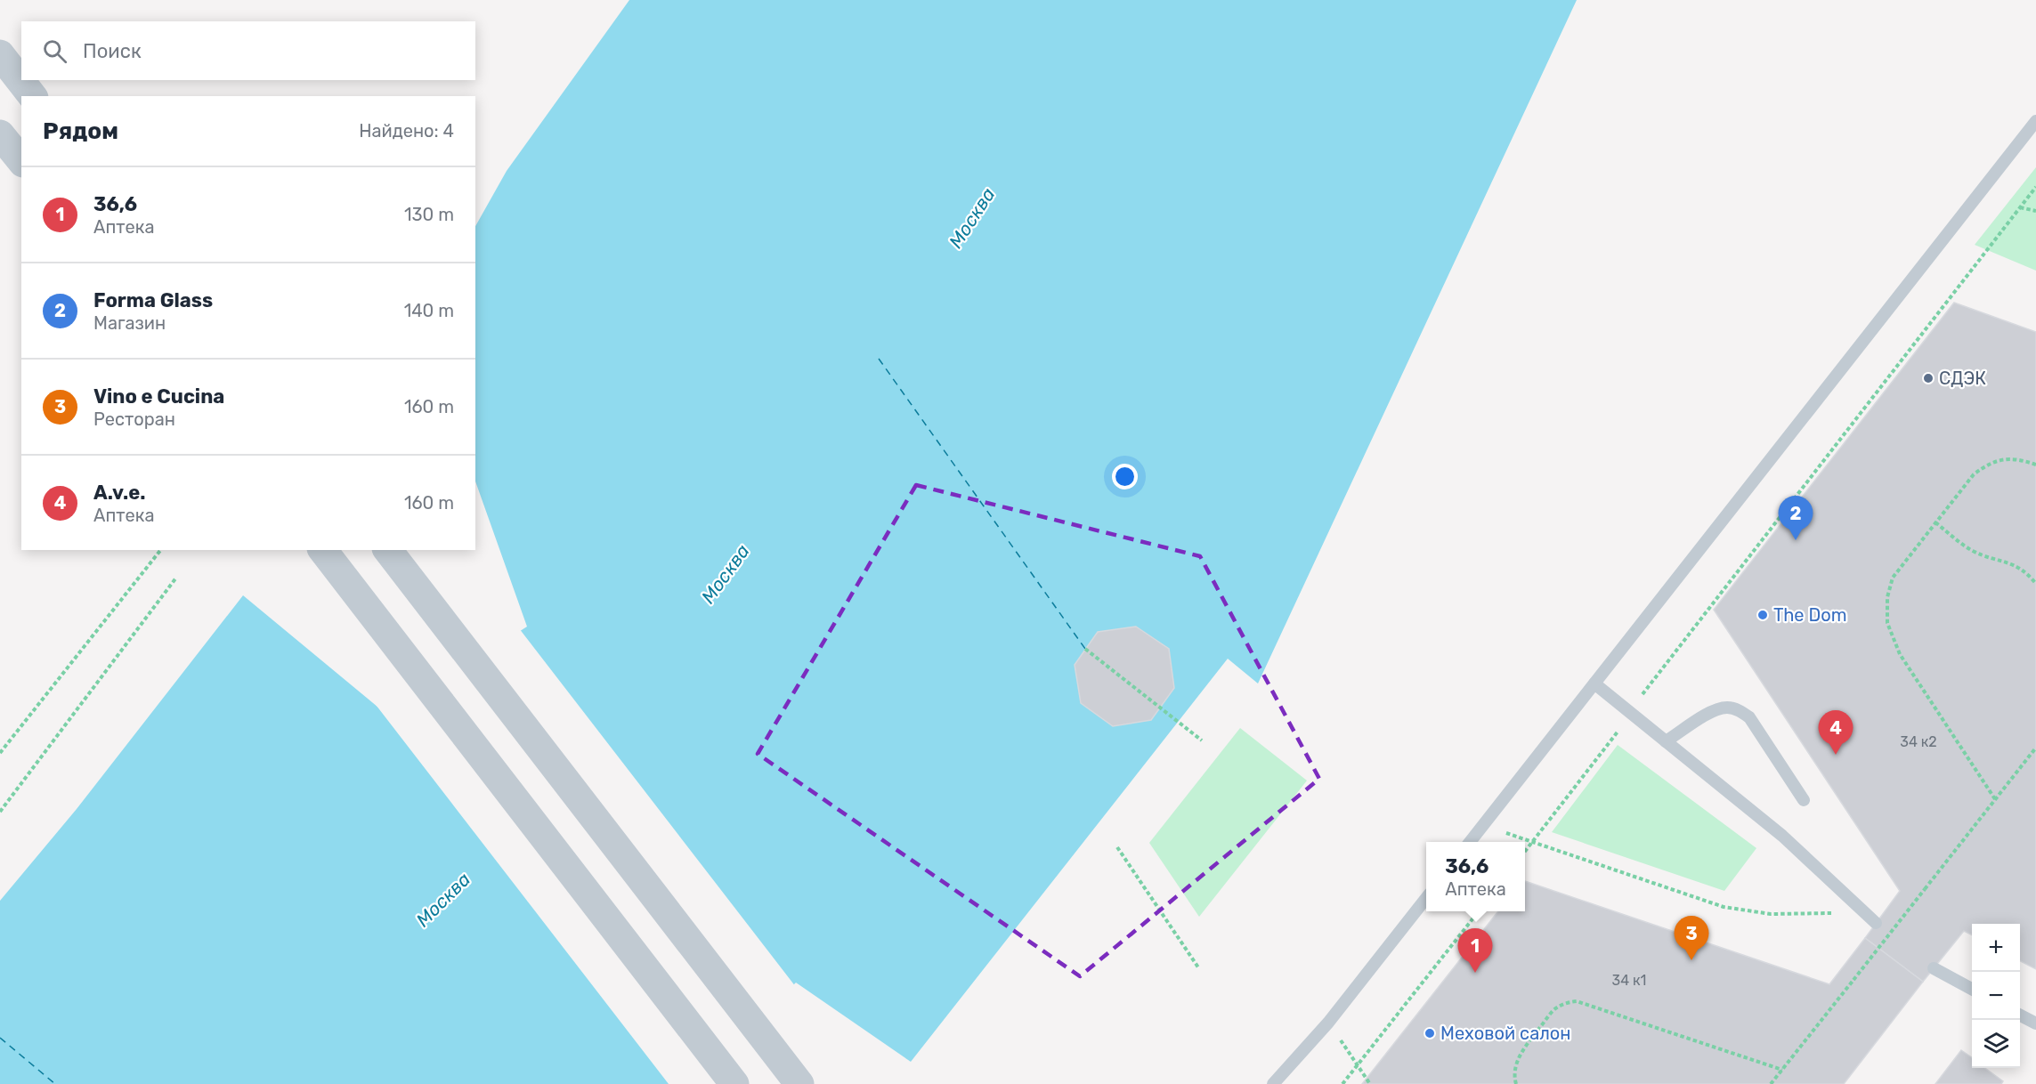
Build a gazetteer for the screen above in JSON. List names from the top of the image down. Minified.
{"water":["Москва"],"places":["СДЭК","The Dom","Меховой салон"],"house_numbers":["34 к2","34 к1"],"page":{"search":"Поиск","heading":["Рядом","Найдено: 4"],"list":[{"mark":"1","name":"36,6","note":"Аптека","value":"130 m"},{"mark":"2","name":"Forma Glass","note":"Магазин","value":"140 m"},{"mark":"3","name":"Vino e Cucina","note":"Ресторан","value":"160 m"},{"mark":"4","name":"A.v.e.","note":"Аптека","value":"160 m"}],"pins":["2","4","3","1"],"popup":["36,6","Аптека"],"map_buttons":["+","−"]}}
